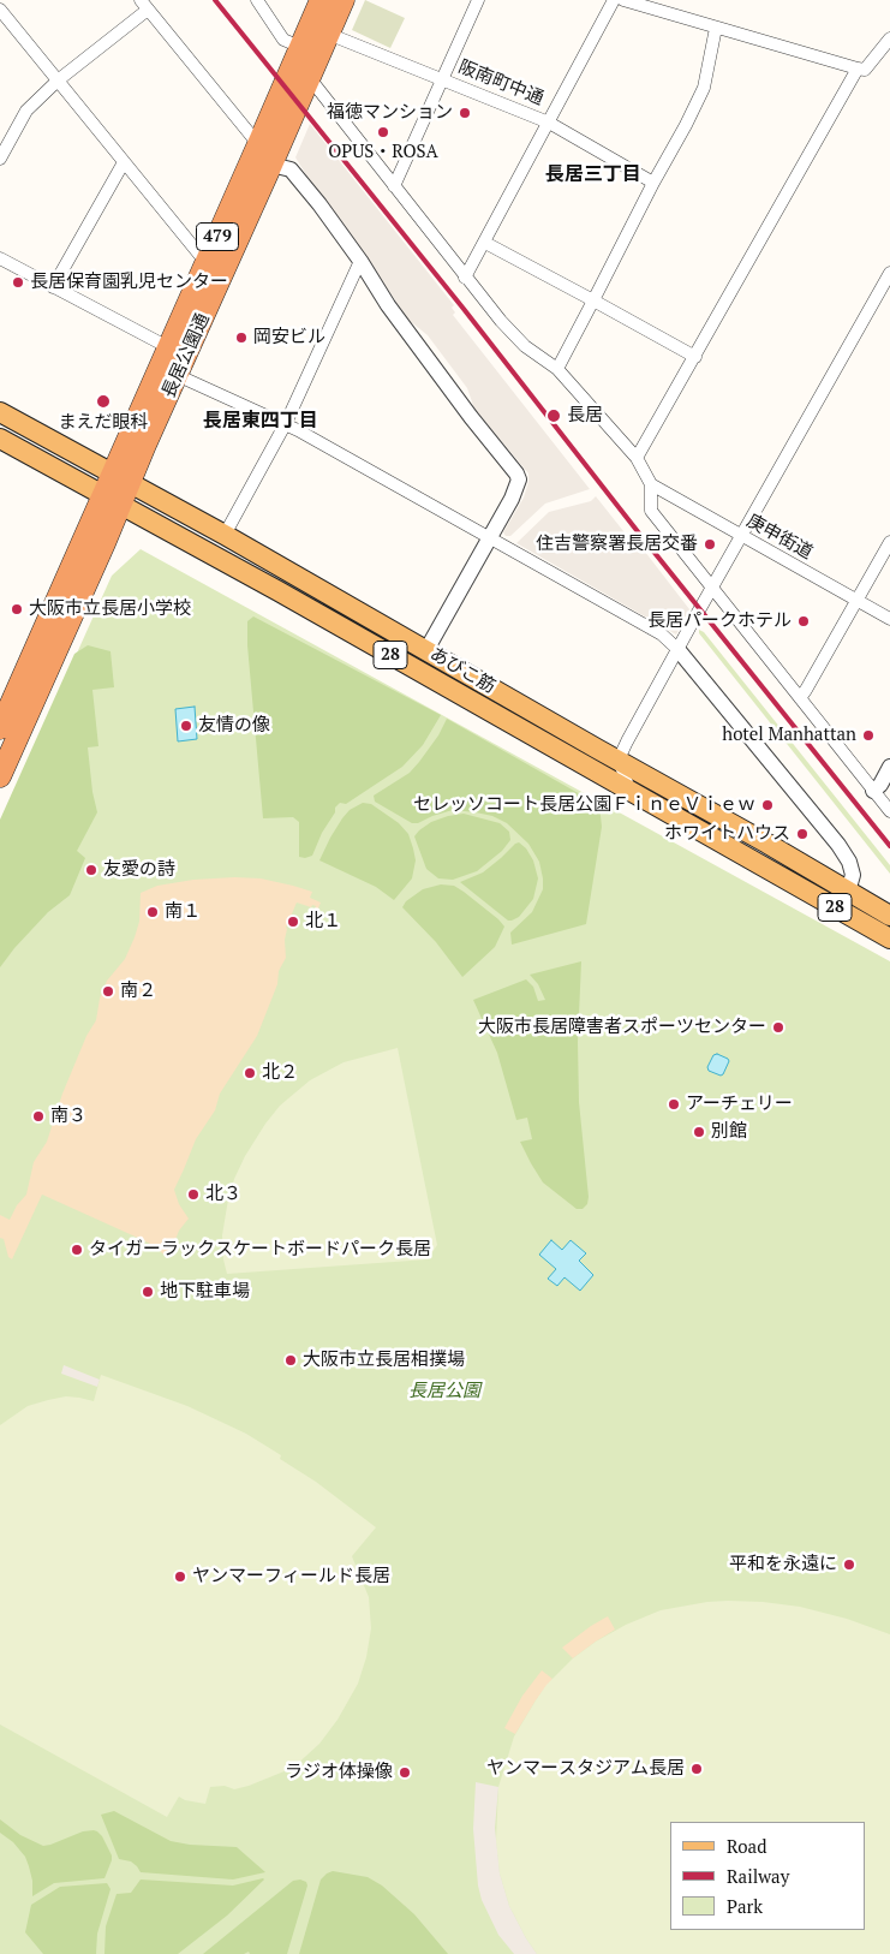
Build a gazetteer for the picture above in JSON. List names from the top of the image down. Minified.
{"streets":{"highway":["479","長居公園通"],"main road":["28","あびこ筋"],"street":["阪南町中通","庚申街道"]},"crossings":[["阪南町中通","長居公園通"],["長居公園通","あびこ筋"]],"districts":["長居三丁目","長居東四丁目"],"parks":["長居公園"],"places":["福徳マンション","OPUS・ROSA","長居保育園乳児センター","岡安ビル","まえだ眼科","長居","住吉警察署長居交番","大阪市立長居小学校","長居パークホテル","友情の像","hotel Manhattan","セレッソコート長居公園ＦｉｎｅＶｉｅｗ","ホワイトハウス","友愛の詩","南１","北１","南２","大阪市長居障害者スポーツセンター","北２","アーチェリー","南３","別館","北３","タイガーラックスケートボードパーク長居","地下駐車場","大阪市立長居相撲場","平和を永遠に","ヤンマーフィールド長居","ヤンマースタジアム長居","ラジオ体操像"],"legend":["Road","Railway","Park"]}
